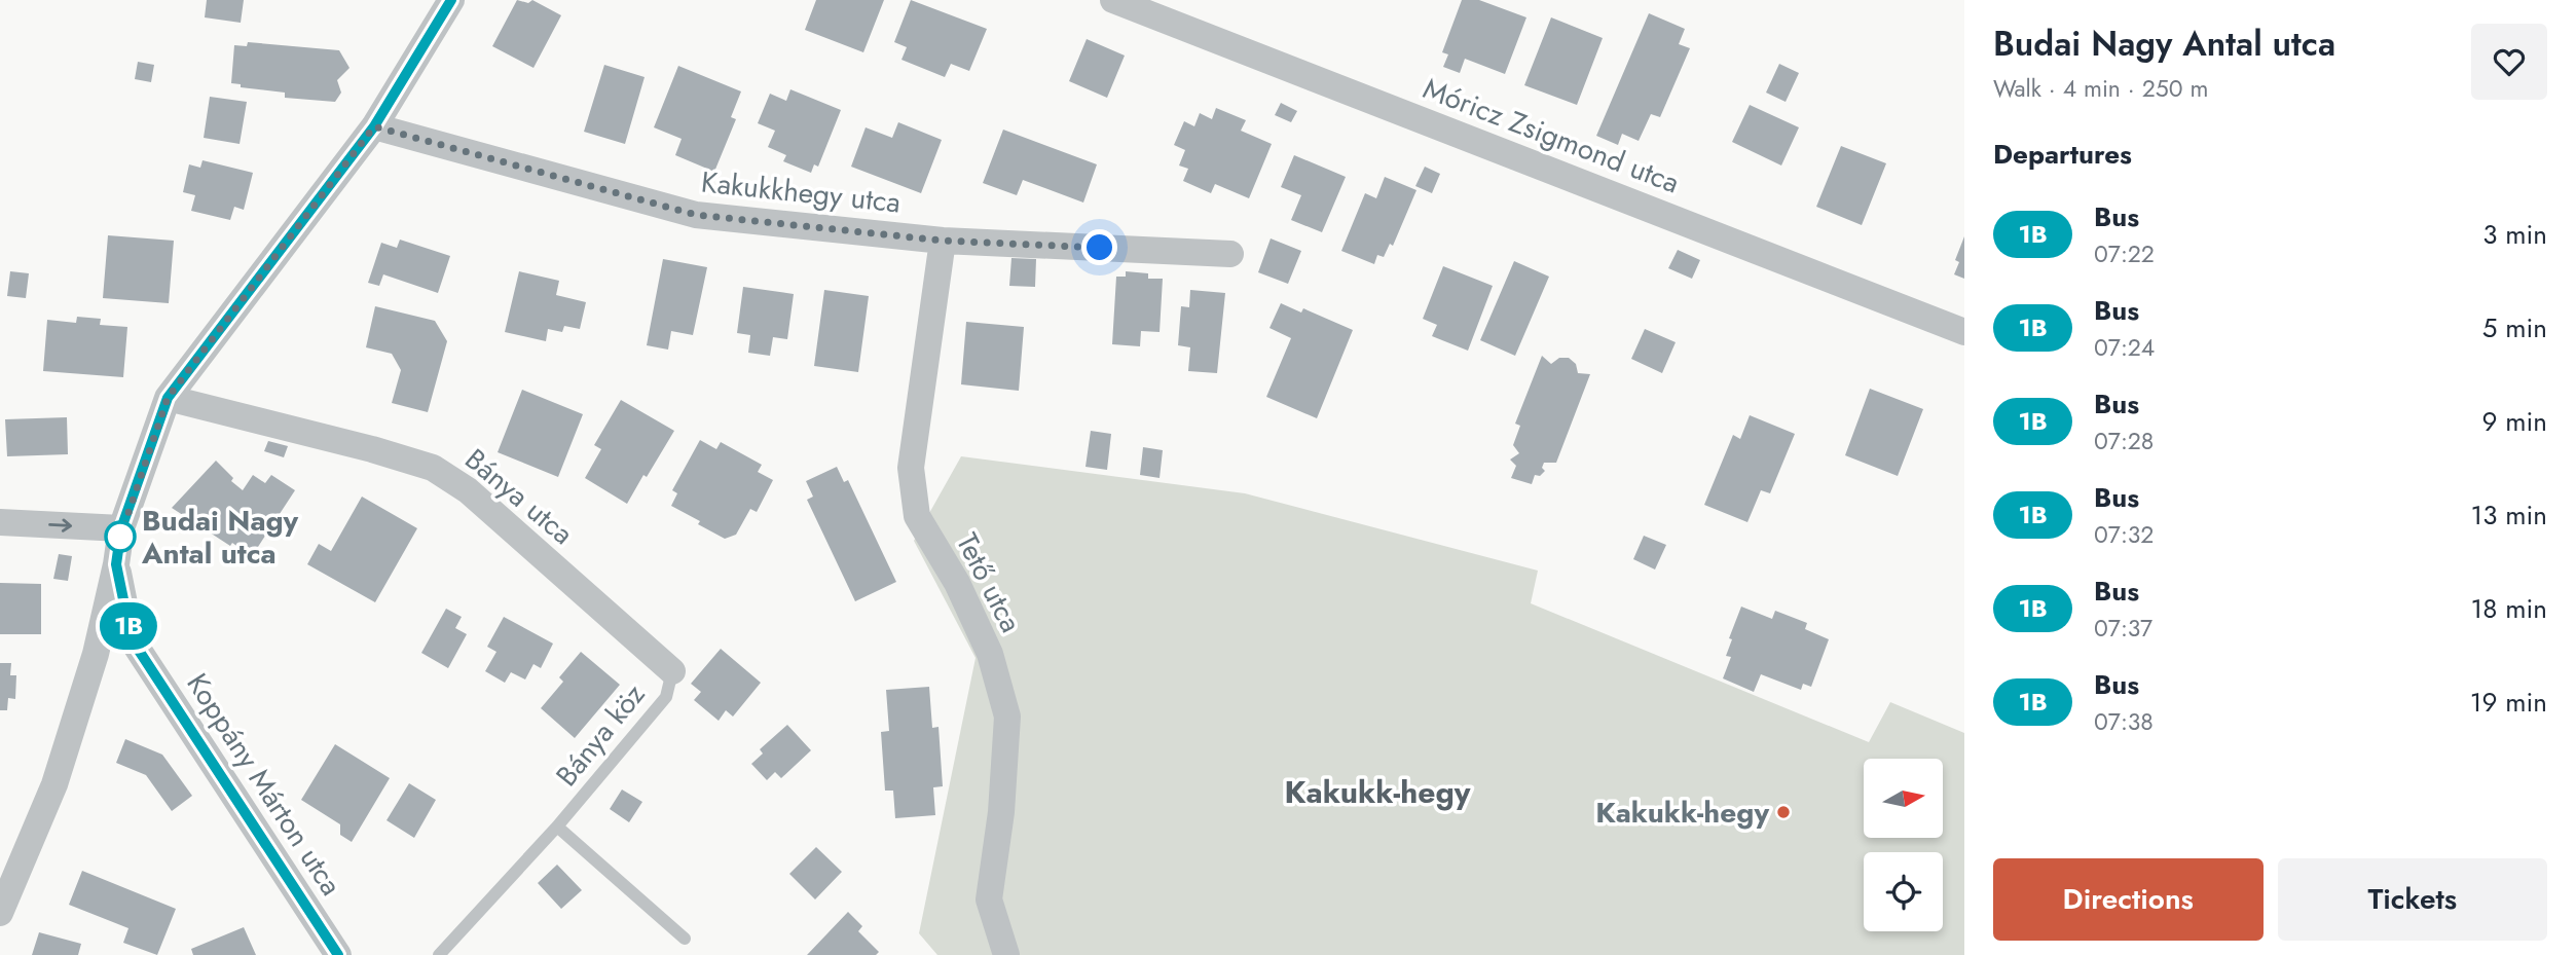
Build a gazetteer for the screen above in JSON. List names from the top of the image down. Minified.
{"streets":{"street":["Móricz Zsigmond utca","Kakukkhegy utca","Bánya utca","Tető utca","Koppány Márton utca"],"lane":["Bánya köz"]},"crossings":[["Kakukkhegy utca","Tető utca"],["Bánya utca","Bánya köz"]],"districts":["Kakukk-hegy"],"places":["Budai Nagy Antal utca","Kakukk-hegy"],"lines":["bus line 1B"],"north":"right","page":{"on_map":"1B","heading":[["Budai Nagy Antal utca","Walk · 4 min · 250 m"],"Departures"],"list":[{"mark":"1B","name":"Bus","note":"07:22","value":"3 min"},{"mark":"1B","name":"Bus","note":"07:24","value":"5 min"},{"mark":"1B","name":"Bus","note":"07:28","value":"9 min"},{"mark":"1B","name":"Bus","note":"07:32","value":"13 min"},{"mark":"1B","name":"Bus","note":"07:37","value":"18 min"},{"mark":"1B","name":"Bus","note":"07:38","value":"19 min"}],"buttons":["Directions","Tickets"]}}
